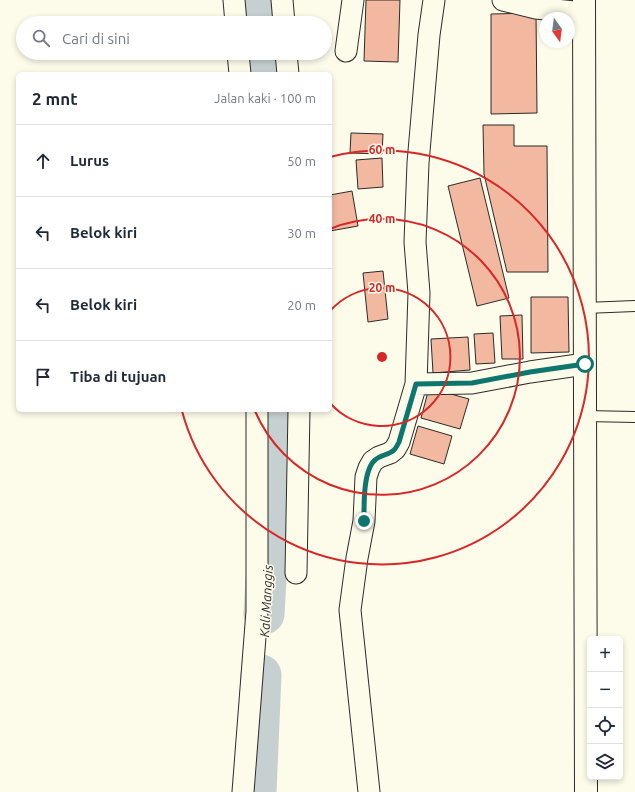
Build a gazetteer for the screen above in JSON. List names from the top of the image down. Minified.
{"water":["Kali Manggis"],"north":"bottom","page":{"search":"Cari di sini","heading":["2 mnt","Jalan kaki · 100 m"],"list":[["Lurus","50 m"],["Belok kiri","30 m"],["Belok kiri","20 m"],"Tiba di tujuan"],"map_buttons":["+","−"]},"rings":["60 m","40 m","20 m"]}
